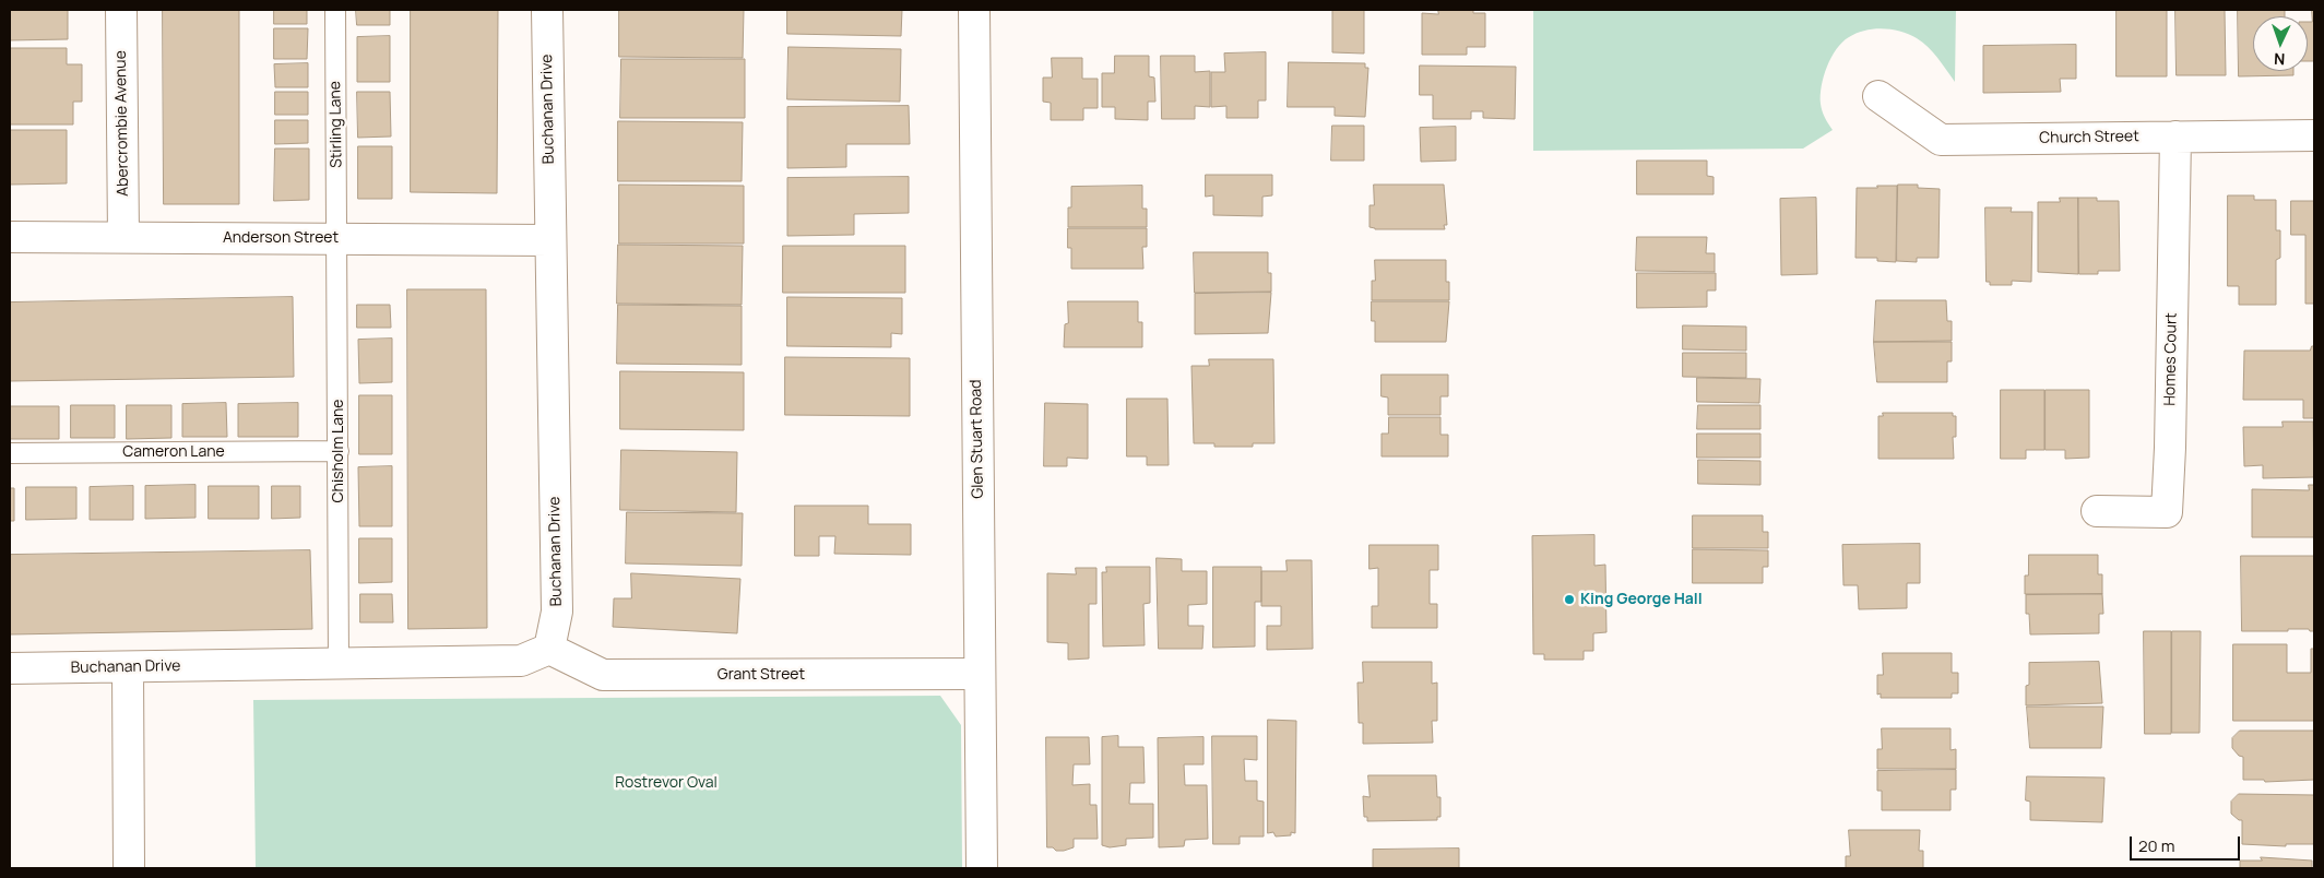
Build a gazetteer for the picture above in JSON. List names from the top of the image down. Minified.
{"streets":{"street":["Buchanan Drive","Abercrombie Avenue","Church Street","Anderson Street","Homes Court","Glen Stuart Road","Grant Street"],"lane":["Stirling Lane","Chisholm Lane","Cameron Lane"]},"crossings":[["Buchanan Drive","Anderson Street"],["Buchanan Drive","Chisholm Lane"],["Buchanan Drive","Grant Street"],["Abercrombie Avenue","Anderson Street"],["Stirling Lane","Anderson Street"],["Stirling Lane","Chisholm Lane"],["Church Street","Homes Court"],["Anderson Street","Chisholm Lane"],["Glen Stuart Road","Grant Street"],["Chisholm Lane","Cameron Lane"]],"parks":["Rostrevor Oval"],"places":["King George Hall"],"scale_bar":"20 m","north":"bottom"}
